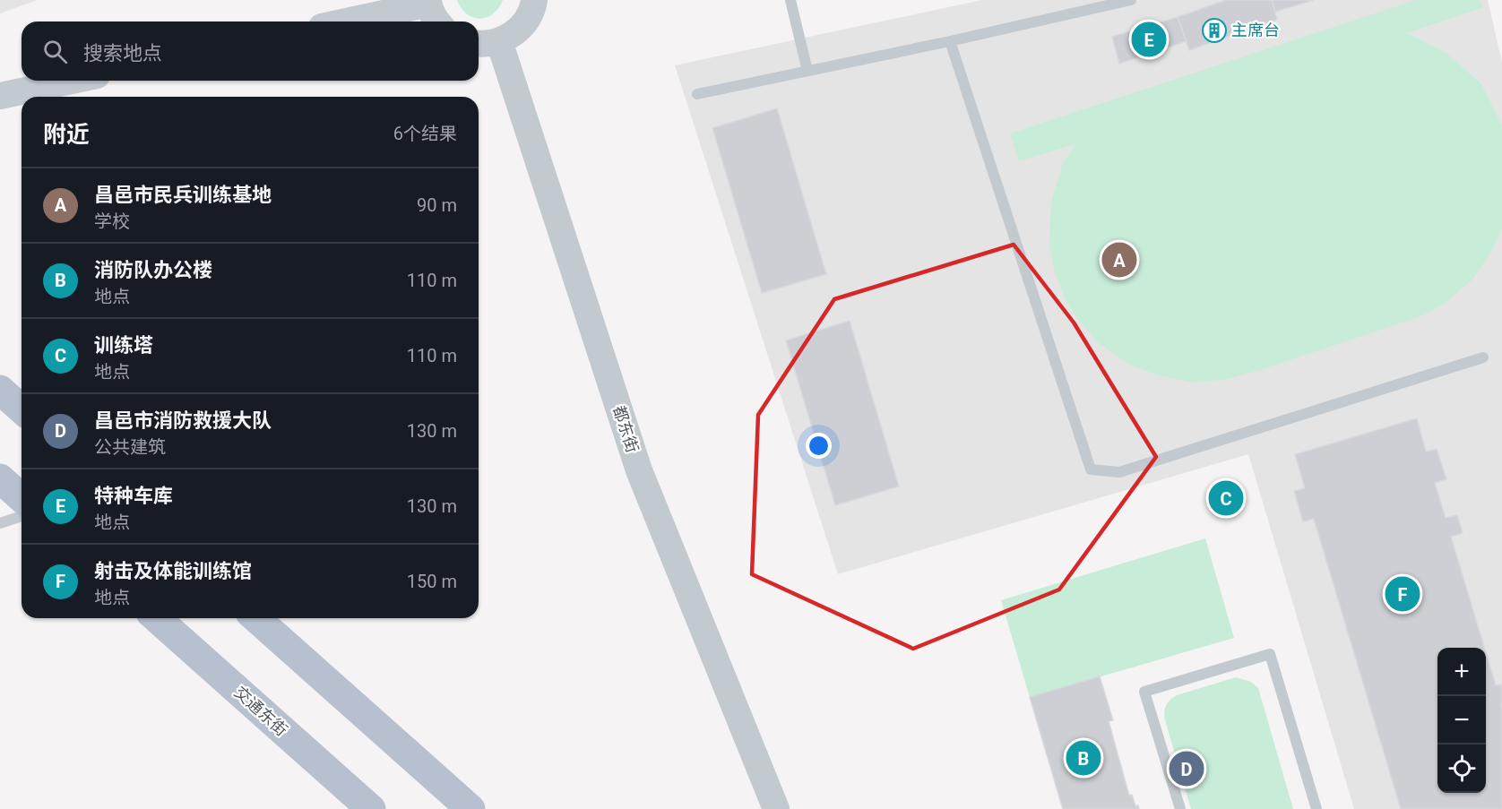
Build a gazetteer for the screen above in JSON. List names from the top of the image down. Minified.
{"streets":{"main road":["交通东街"],"street":["都东街"]},"places":{"building":["主席台"]},"page":{"pins":["E","A","C","F","B","D"],"search":"搜索地点","heading":["附近","6个结果"],"list":[{"mark":"A","name":"昌邑市民兵训练基地","note":"学校","value":"90 m"},{"mark":"B","name":"消防队办公楼","note":"地点","value":"110 m"},{"mark":"C","name":"训练塔","note":"地点","value":"110 m"},{"mark":"D","name":"昌邑市消防救援大队","note":"公共建筑","value":"130 m"},{"mark":"E","name":"特种车库","note":"地点","value":"130 m"},{"mark":"F","name":"射击及体能训练馆","note":"地点","value":"150 m"}],"map_buttons":["+","−"]}}
